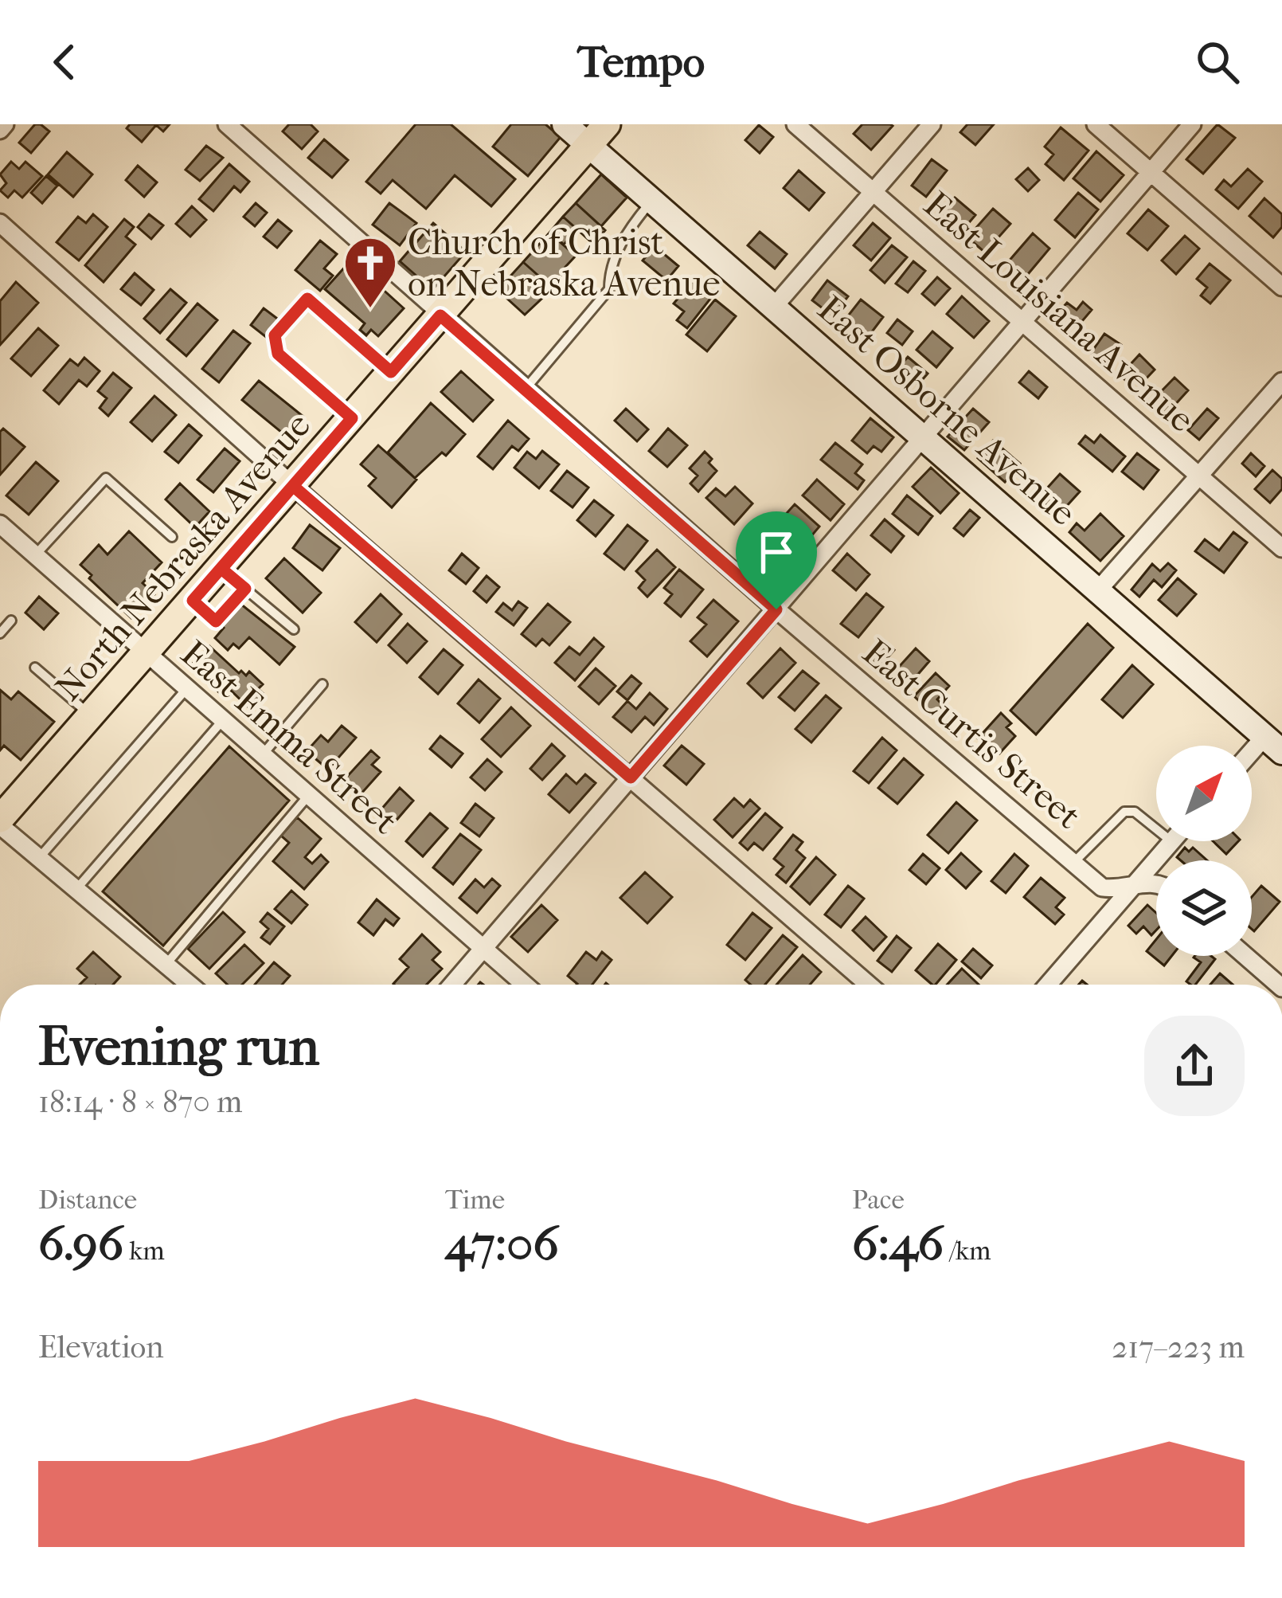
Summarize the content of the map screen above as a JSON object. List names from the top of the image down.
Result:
{
  "streets": {
    "main road": ["North Nebraska Avenue"],
    "street": [
      "East Louisiana Avenue",
      "East Osborne Avenue",
      "East Curtis Street",
      "East Emma Street"
    ]
  },
  "crossings": [
    ["East Osborne Avenue", "North Nebraska Avenue"],
    ["North Nebraska Avenue", "East Curtis Street"],
    ["North Nebraska Avenue", "East Emma Street"]
  ],
  "places": {
    "church": ["Church of Christ on Nebraska Avenue"]
  },
  "north": "top right",
  "page": {
    "header": "Tempo",
    "heading": ["Evening run", "18:14 · 8 × 870 m"],
    "stats": [
      ["Distance", "6.96 km"],
      ["Time", "47:06"],
      ["Pace", "6:46 /km"]
    ],
    "chart": ["Elevation", "217–223 m"]
  }
}
